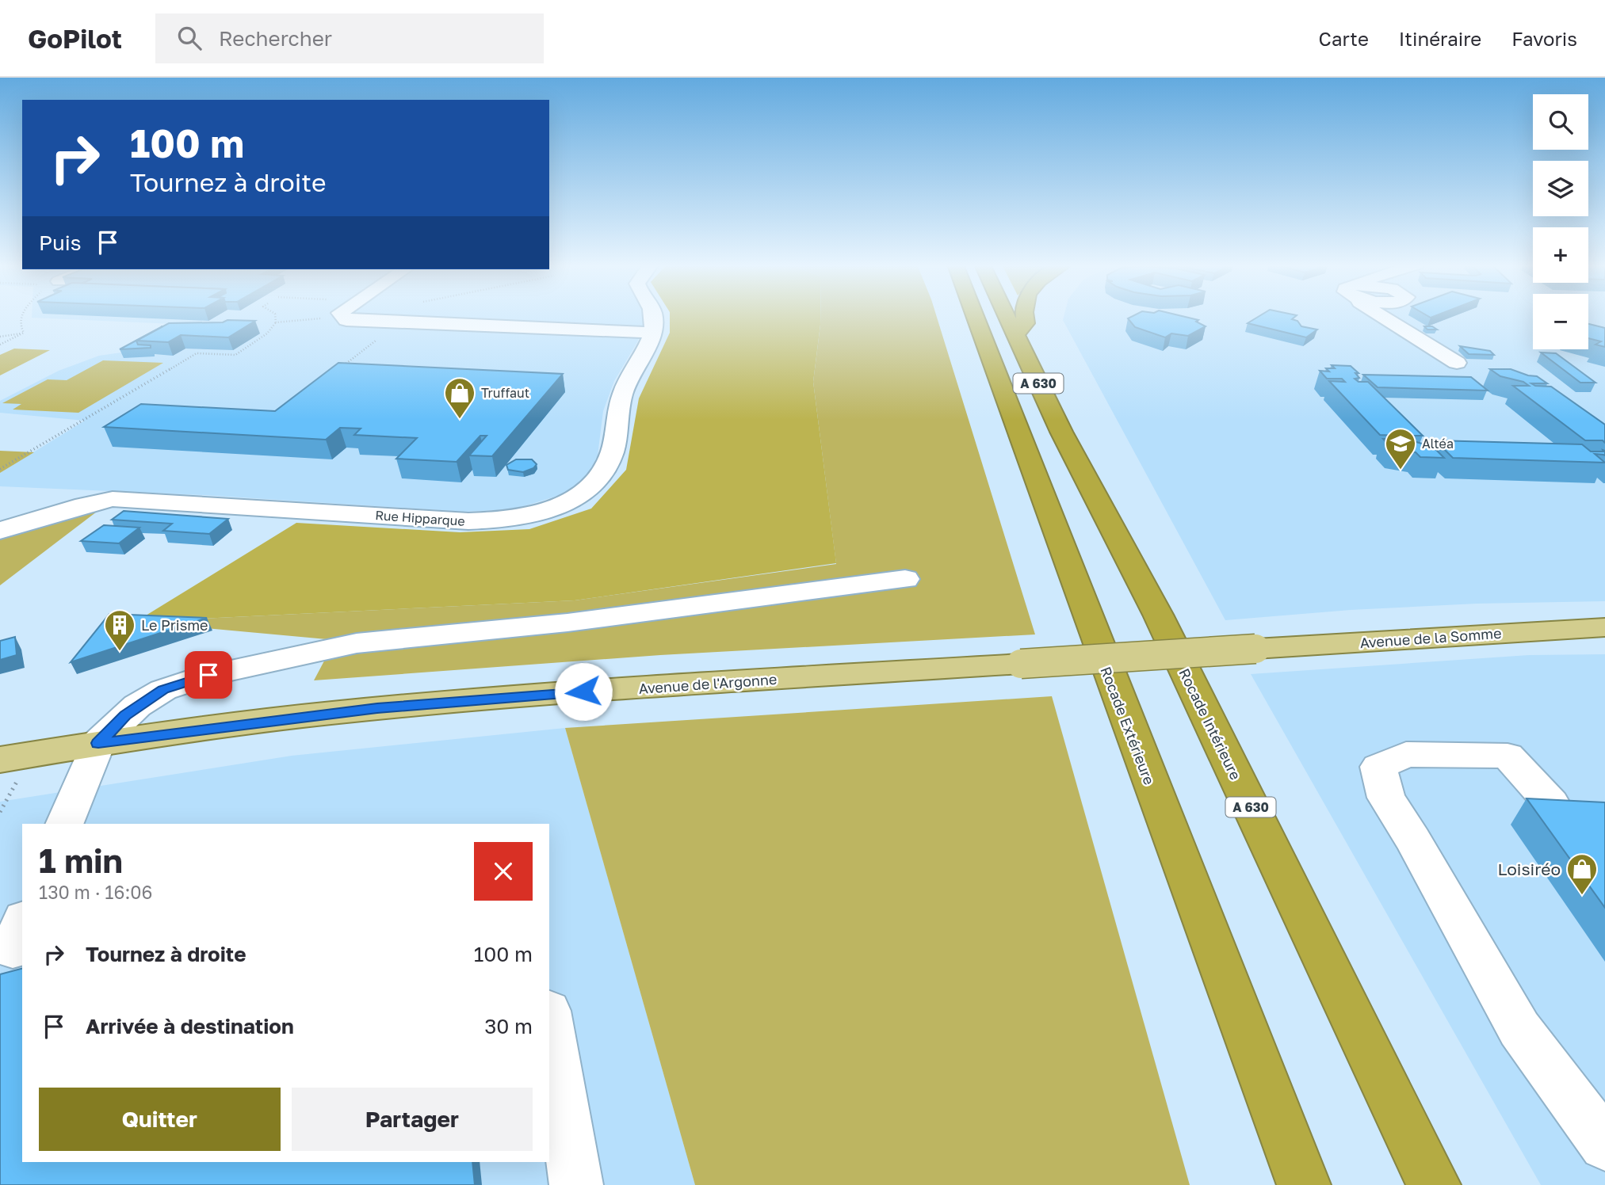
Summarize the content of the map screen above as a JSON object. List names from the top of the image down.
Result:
{
  "streets": {
    "highway": ["A 630", "Rocade Intérieure", "Rocade Extérieure"],
    "main road": ["Avenue de la Somme", "Avenue de l'Argonne"],
    "street": ["Rue Hipparque"]
  },
  "crossings": [
    ["Avenue de la Somme", "Avenue de l'Argonne"]
  ],
  "places": {
    "shop": ["Truffaut", "Loisiréo"],
    "school or university": ["Altéa"],
    "building": ["Le Prisme"]
  },
  "page": {
    "header": "GoPilot",
    "search": "Rechercher",
    "nav": ["Carte", "Itinéraire", "Favoris"],
    "map_buttons": ["+", "−"],
    "turn": ["100 m", "Tournez à droite"],
    "then": "Puis",
    "heading": ["1 min", "130 m · 16:06"],
    "list": [
      {
        "name": "Tournez à droite",
        "value": "100 m"
      },
      {
        "name": "Arrivée à destination",
        "value": "30 m"
      }
    ],
    "buttons": ["Quitter", "Partager"]
  }
}
